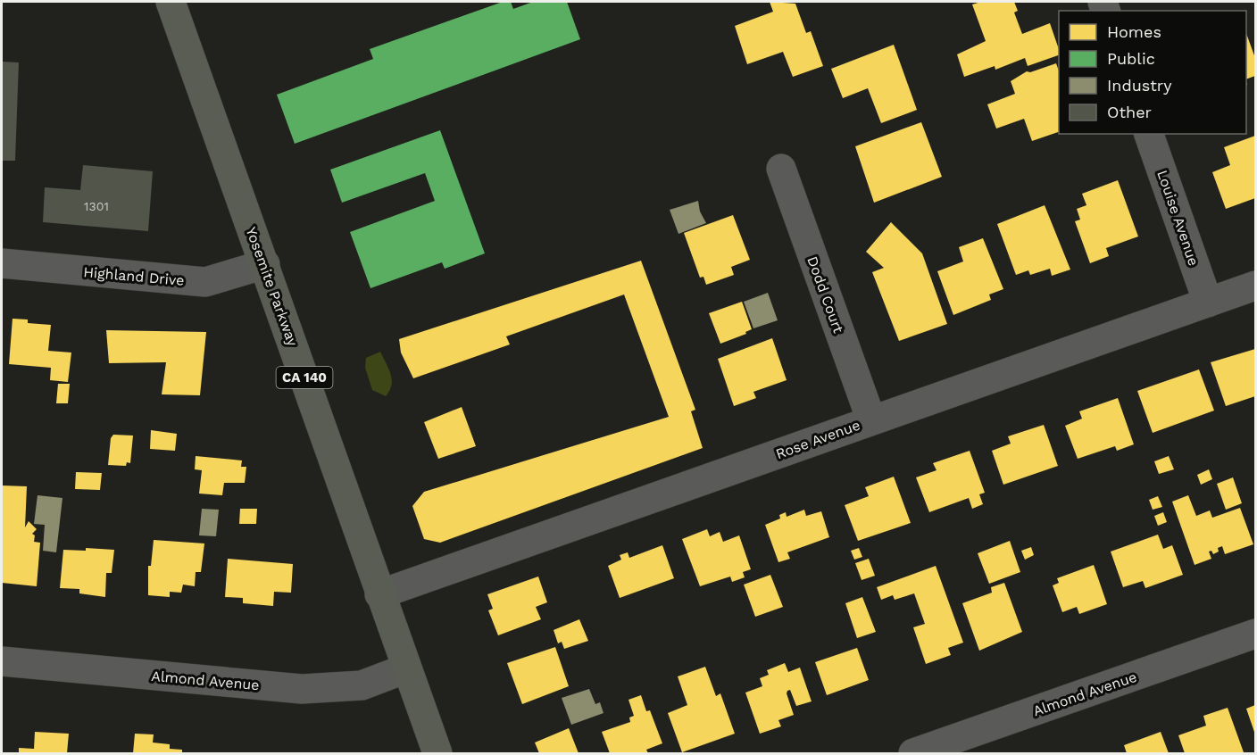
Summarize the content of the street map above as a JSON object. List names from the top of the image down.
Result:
{
  "streets": {
    "main road": ["Yosemite Parkway", "CA 140"],
    "street": [
      "Louise Avenue",
      "Highland Drive",
      "Dodd Court",
      "Rose Avenue",
      "Almond Avenue"
    ]
  },
  "crossings": [
    ["Louise Avenue", "Rose Avenue"],
    ["Highland Drive", "Yosemite Parkway"],
    ["Yosemite Parkway", "Rose Avenue"],
    ["Yosemite Parkway", "Almond Avenue"],
    ["Dodd Court", "Rose Avenue"]
  ],
  "house_numbers": ["1301"],
  "legend": [
    "Homes",
    "Public",
    "Industry",
    "Other"
  ]
}
